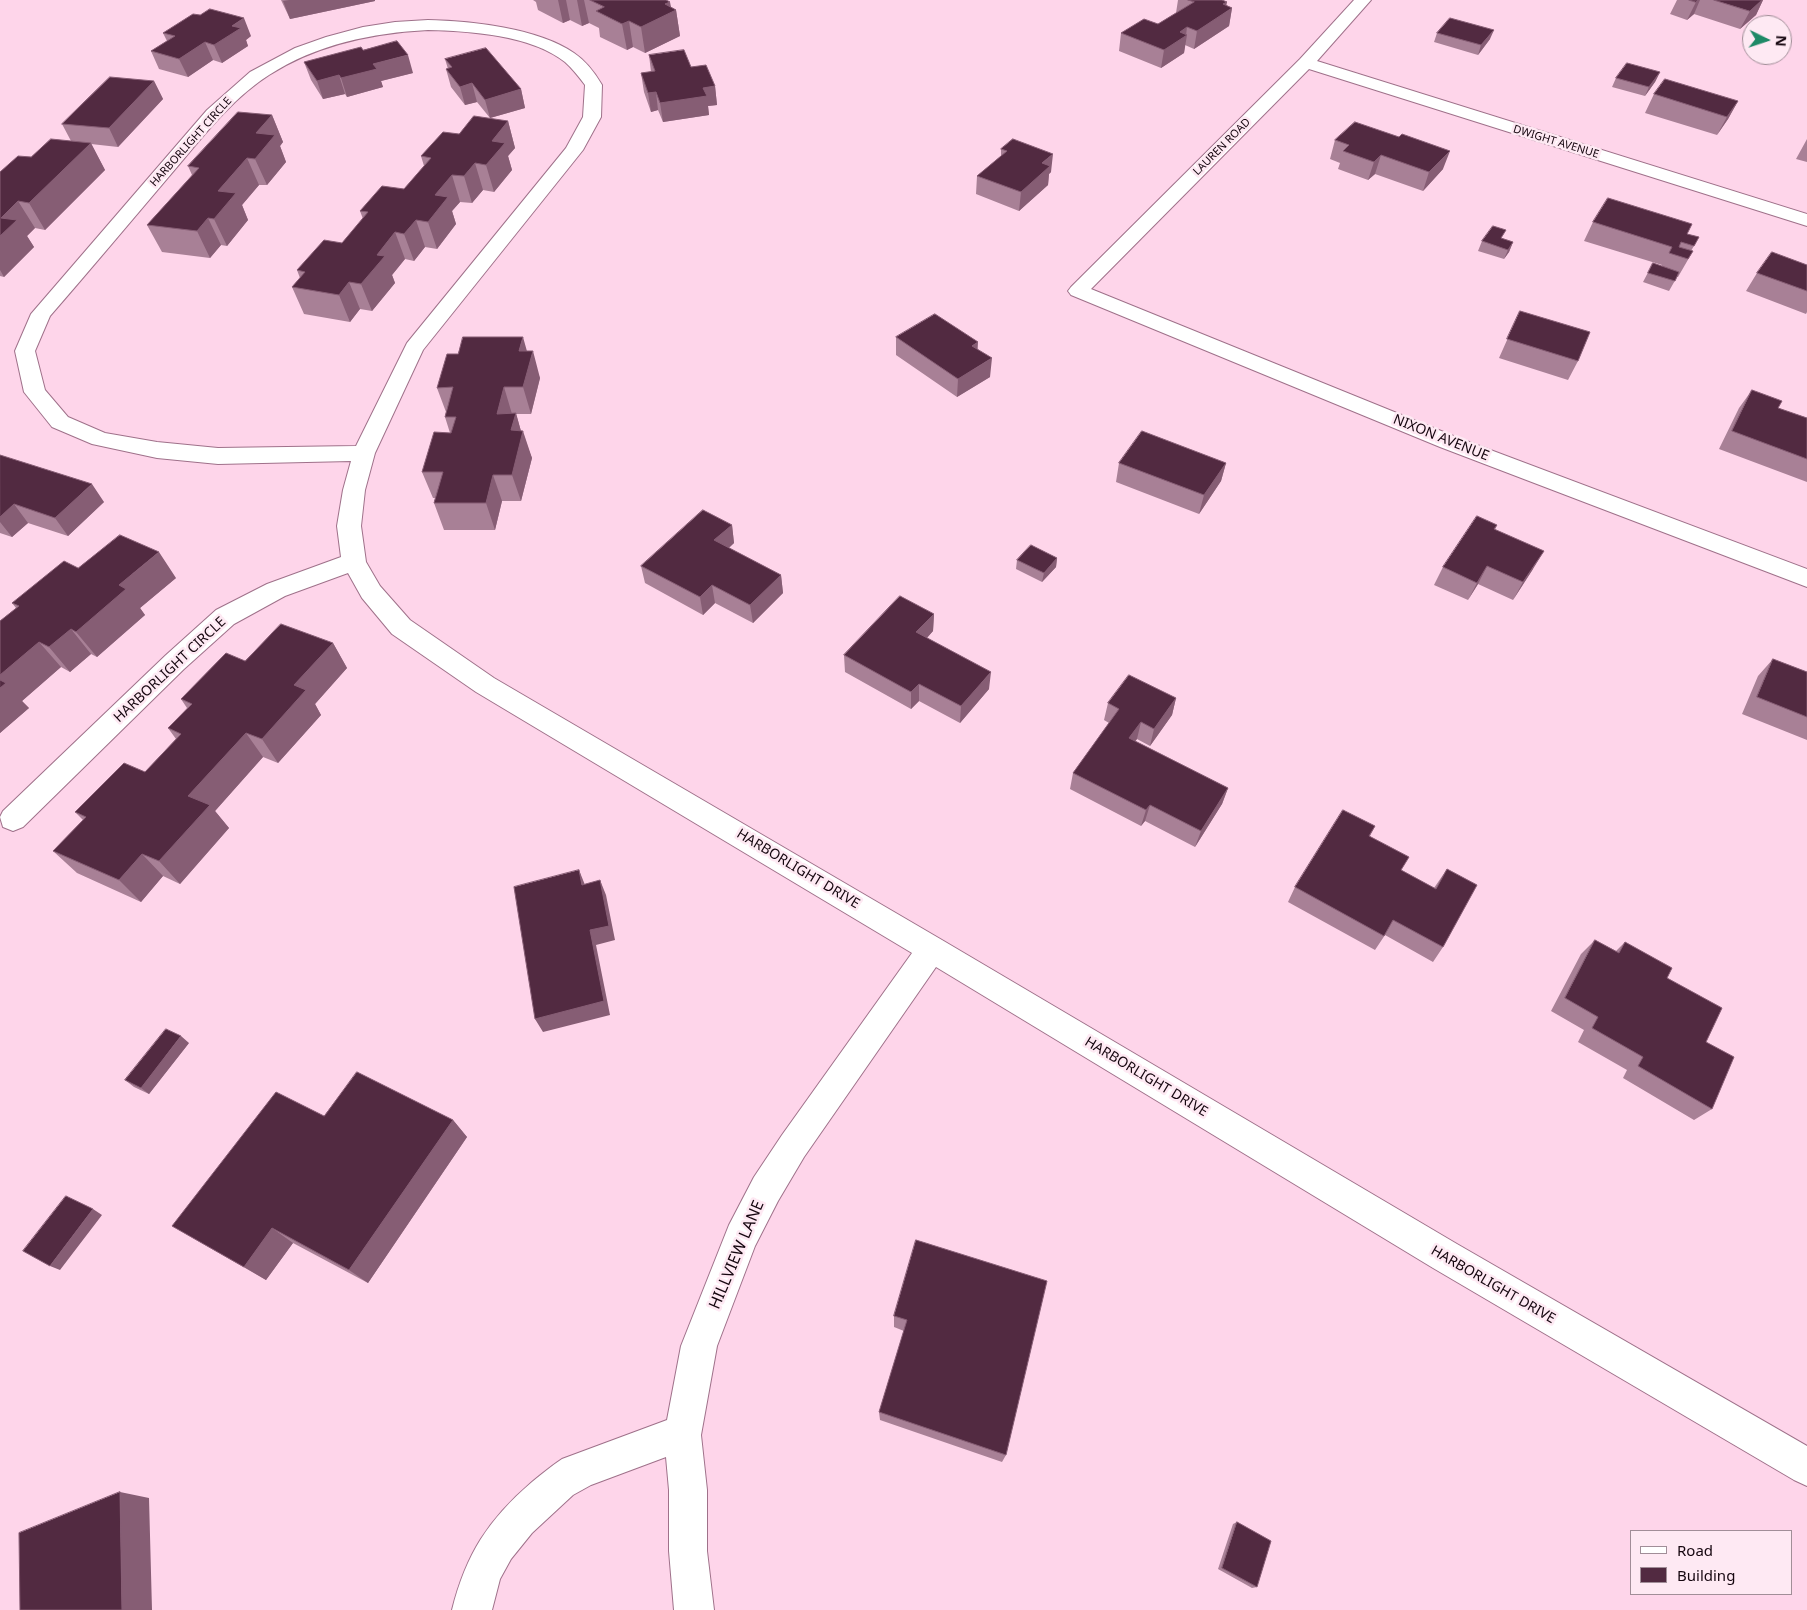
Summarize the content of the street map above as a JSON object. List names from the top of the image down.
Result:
{
  "streets": {
    "street": [
      "HARBORLIGHT CIRCLE",
      "DWIGHT AVENUE",
      "LAUREN ROAD",
      "NIXON AVENUE",
      "HARBORLIGHT DRIVE",
      "HILLVIEW LANE"
    ]
  },
  "crossings": [
    ["HARBORLIGHT CIRCLE", "HARBORLIGHT DRIVE"],
    ["DWIGHT AVENUE", "LAUREN ROAD"],
    ["LAUREN ROAD", "NIXON AVENUE"],
    ["HARBORLIGHT DRIVE", "HILLVIEW LANE"]
  ],
  "legend": ["Road", "Building"],
  "north": "right"
}
